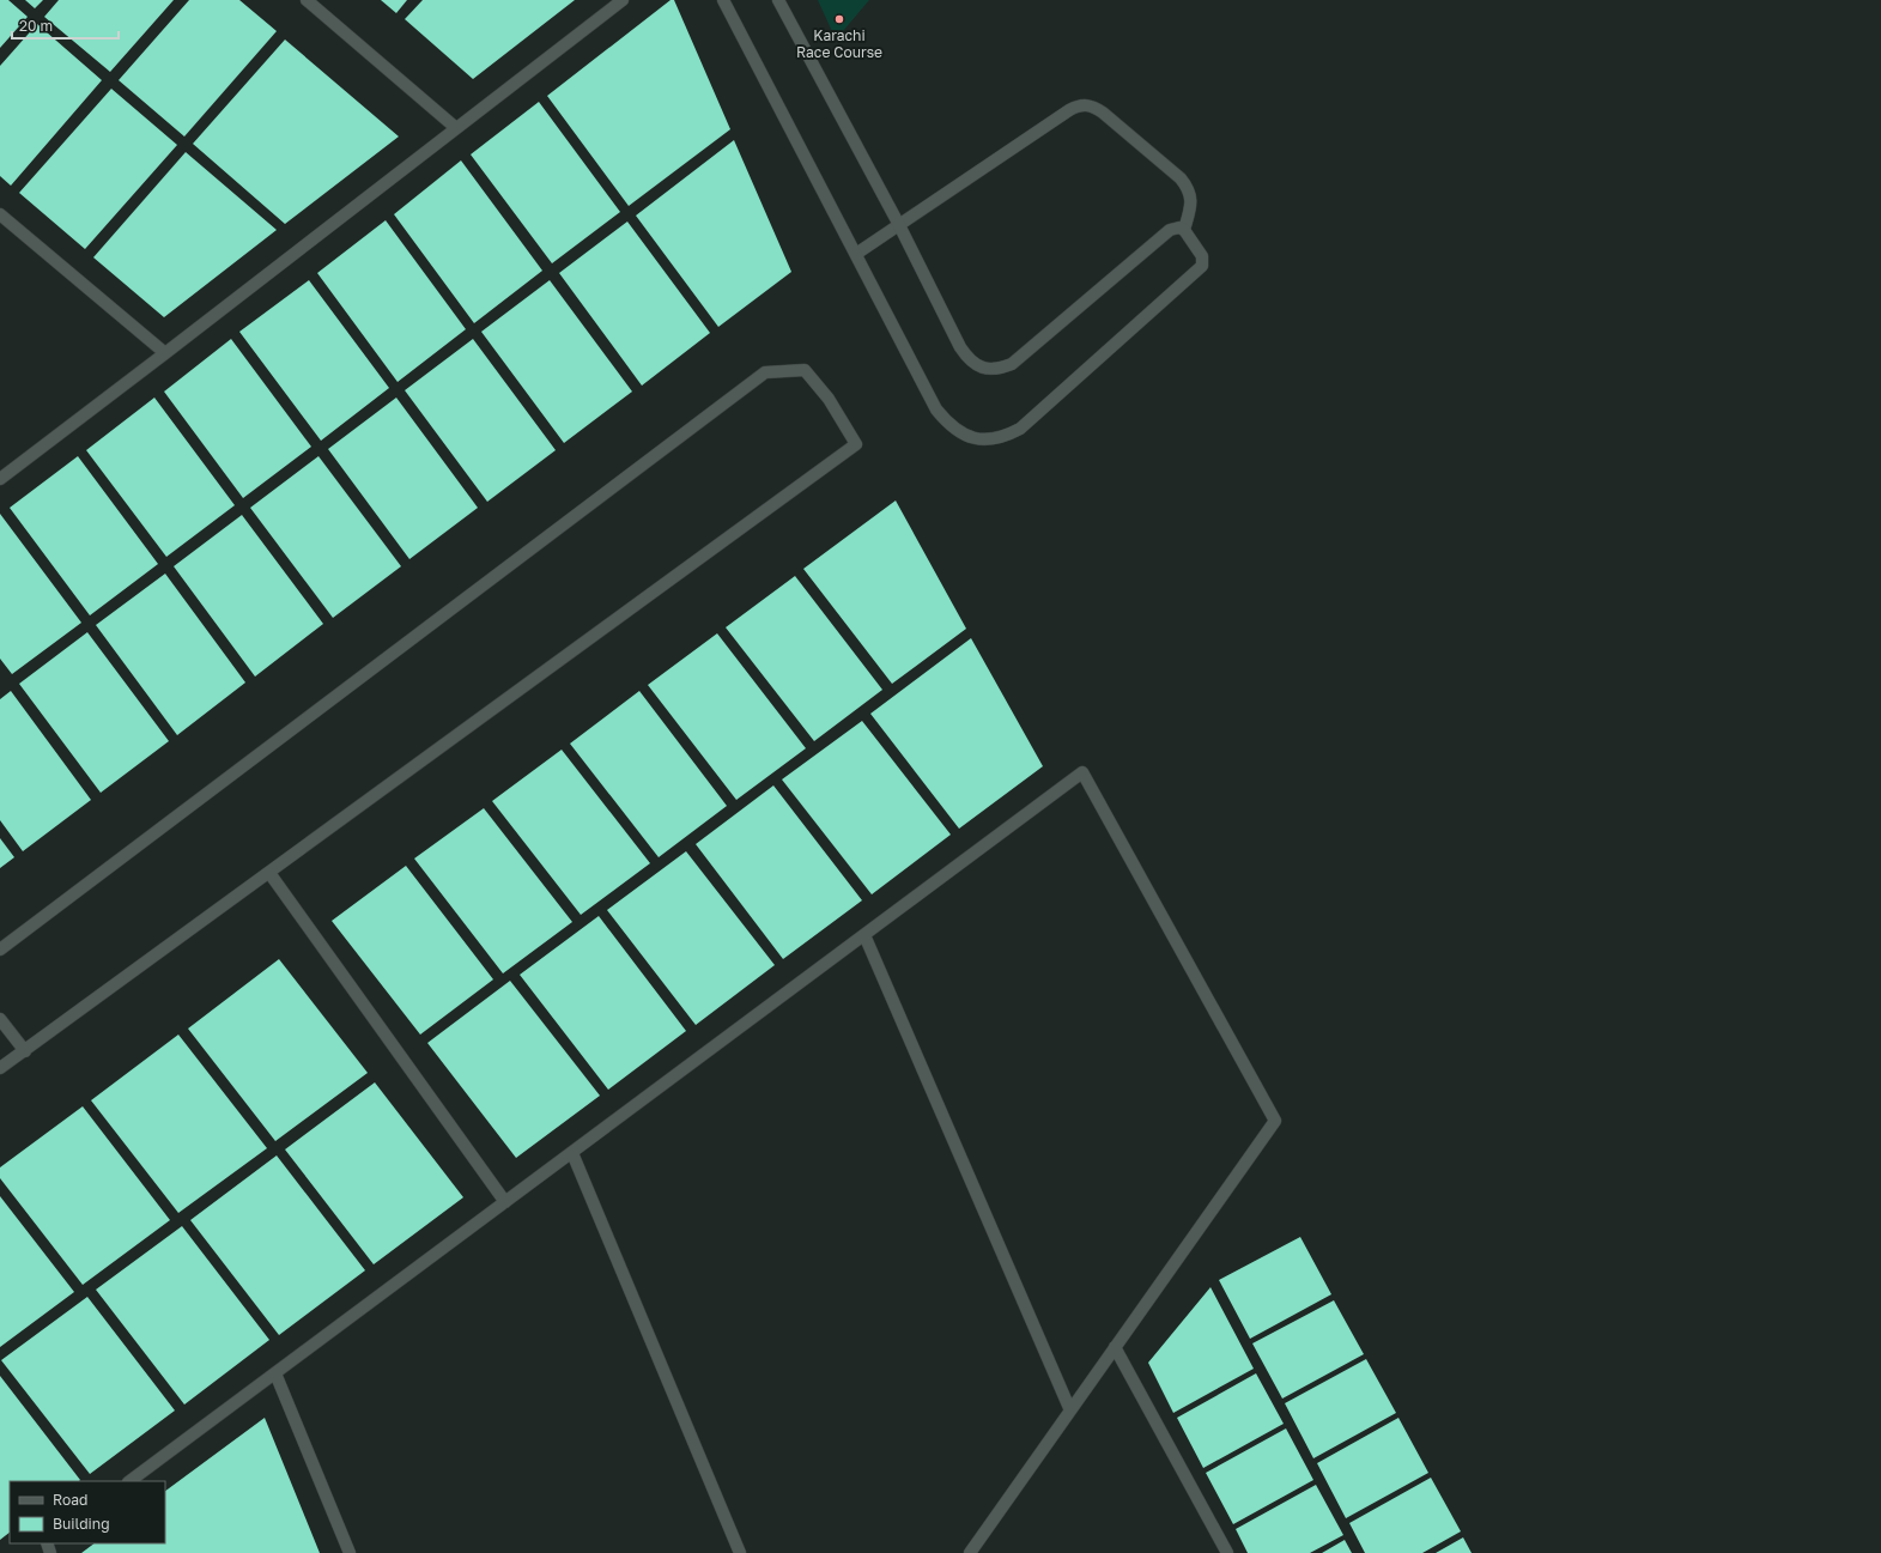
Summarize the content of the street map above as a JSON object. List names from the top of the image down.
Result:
{
  "places": ["Karachi Race Course"],
  "legend": ["Road", "Building"],
  "scale_bar": "20 m"
}
